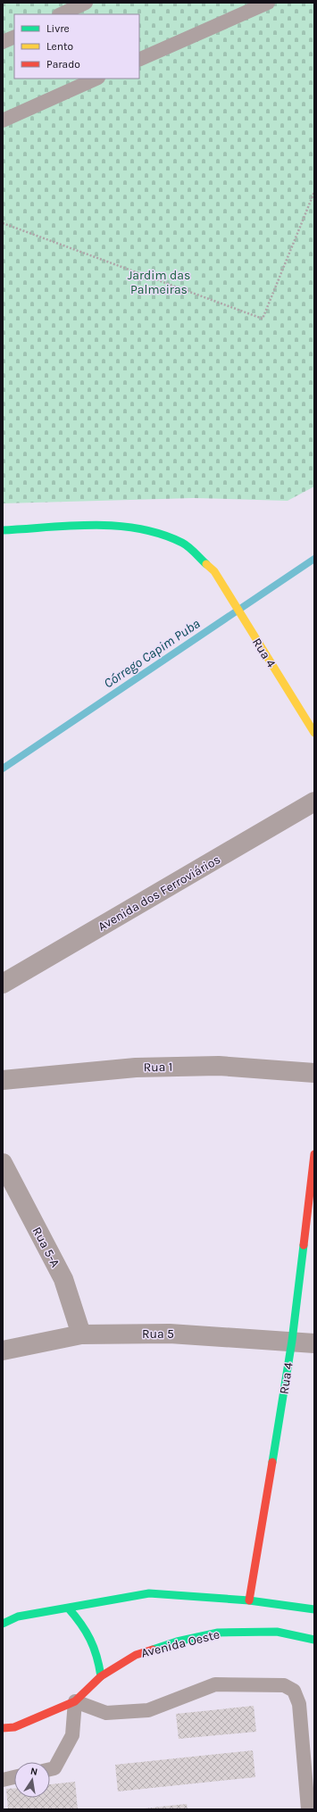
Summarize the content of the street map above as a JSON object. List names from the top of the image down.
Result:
{
  "streets": {
    "street": [
      "Rua 4",
      "Avenida dos Ferroviários",
      "Rua 1",
      "Rua 5-A",
      "Rua 5",
      "Avenida Oeste"
    ]
  },
  "crossings": [
    ["Rua 4", "Rua 5"],
    ["Rua 5-A", "Rua 5"]
  ],
  "water": ["Córrego Capim Puba"],
  "parks": ["Jardim das Palmeiras"],
  "legend": ["Livre", "Lento", "Parado"],
  "north": "top"
}
